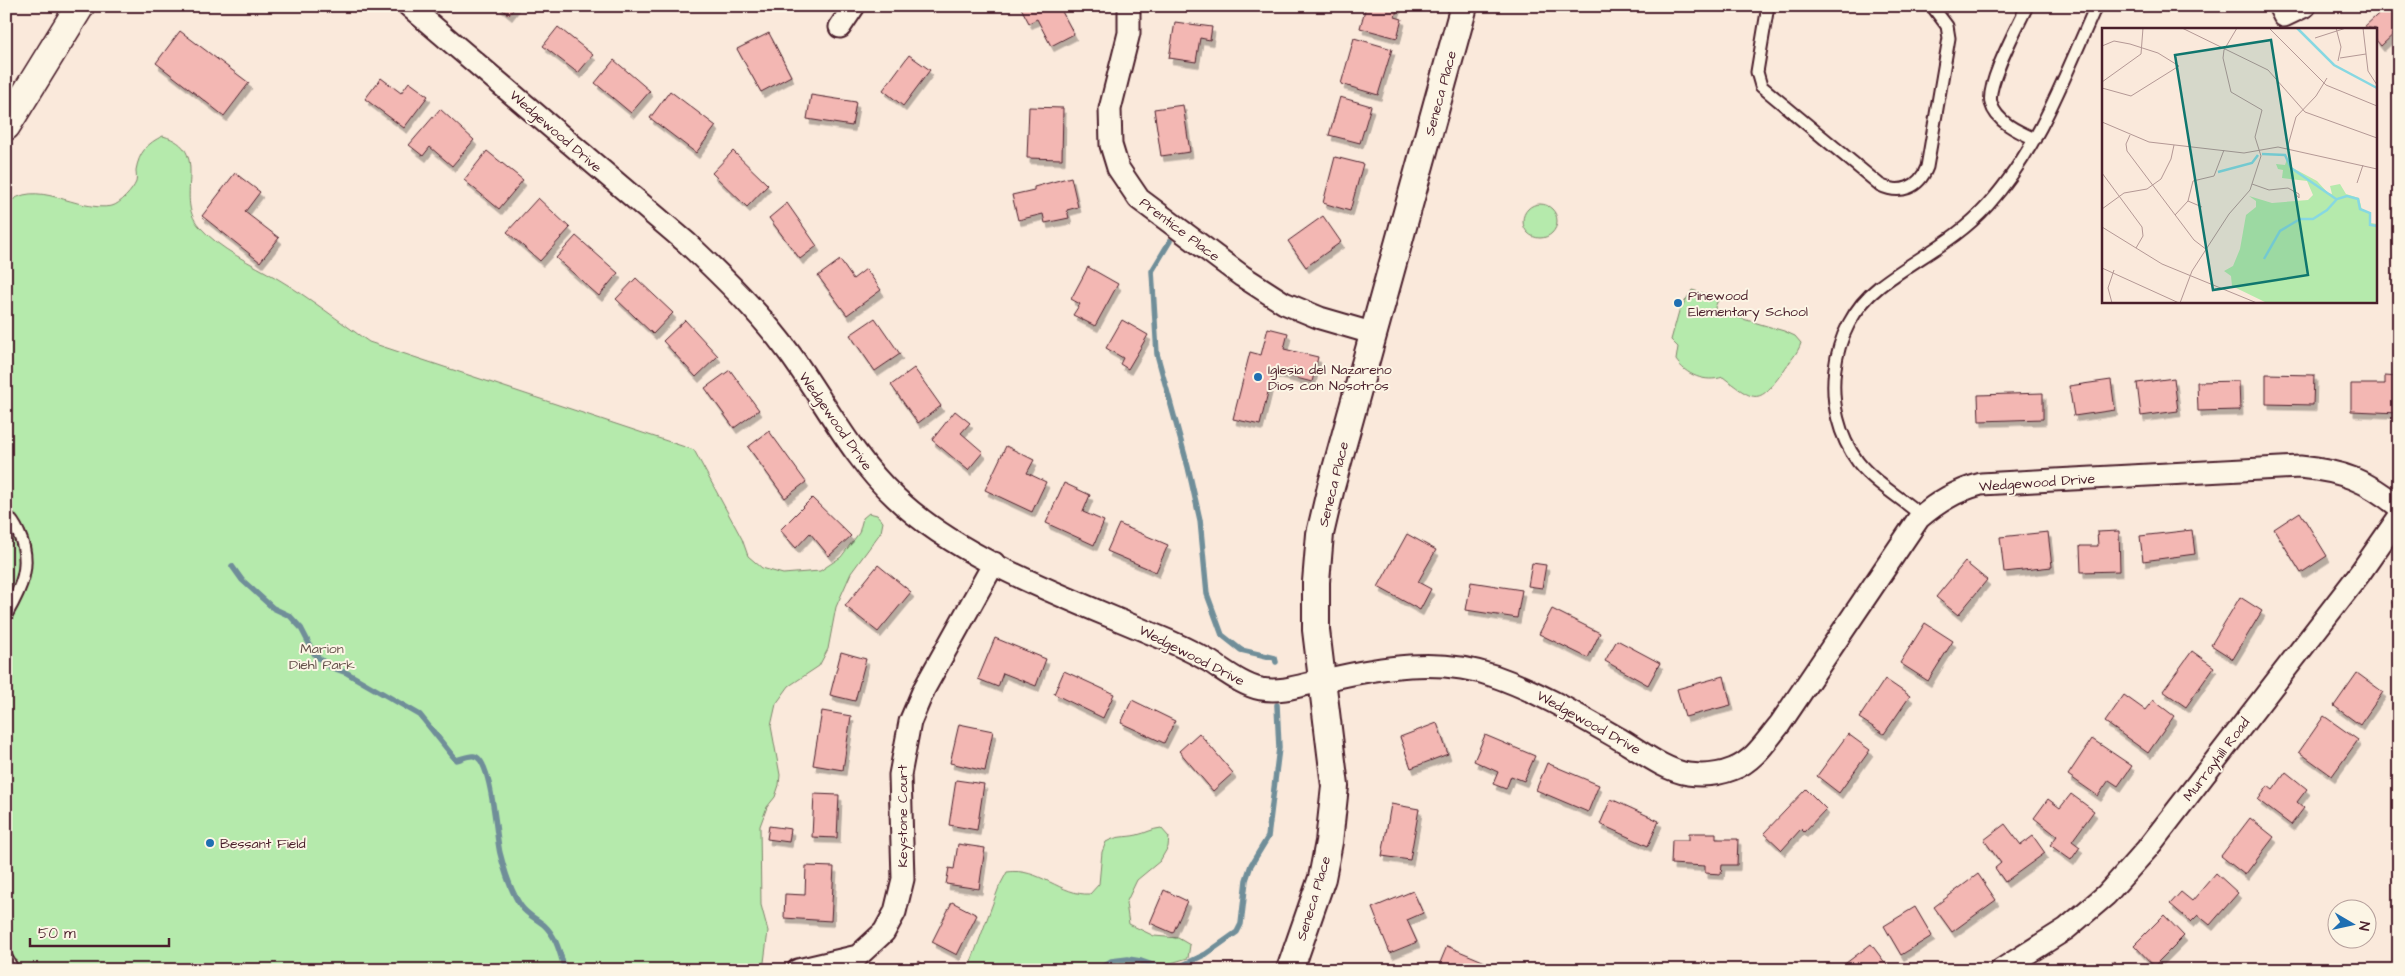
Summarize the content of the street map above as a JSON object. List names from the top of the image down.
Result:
{
  "streets": {
    "street": [
      "Seneca Place",
      "Wedgewood Drive",
      "Prentice Place",
      "Murrayhill Road",
      "Keystone Court"
    ]
  },
  "crossings": [
    ["Seneca Place", "Wedgewood Drive"],
    ["Seneca Place", "Prentice Place"],
    ["Wedgewood Drive", "Keystone Court"]
  ],
  "parks": ["Marion Diehl Park"],
  "places": ["Pinewood Elementary School", "Iglesia del Nazareno Dios con Nosotros", "Bessant Field"],
  "scale_bar": "50 m",
  "north": "right"
}
